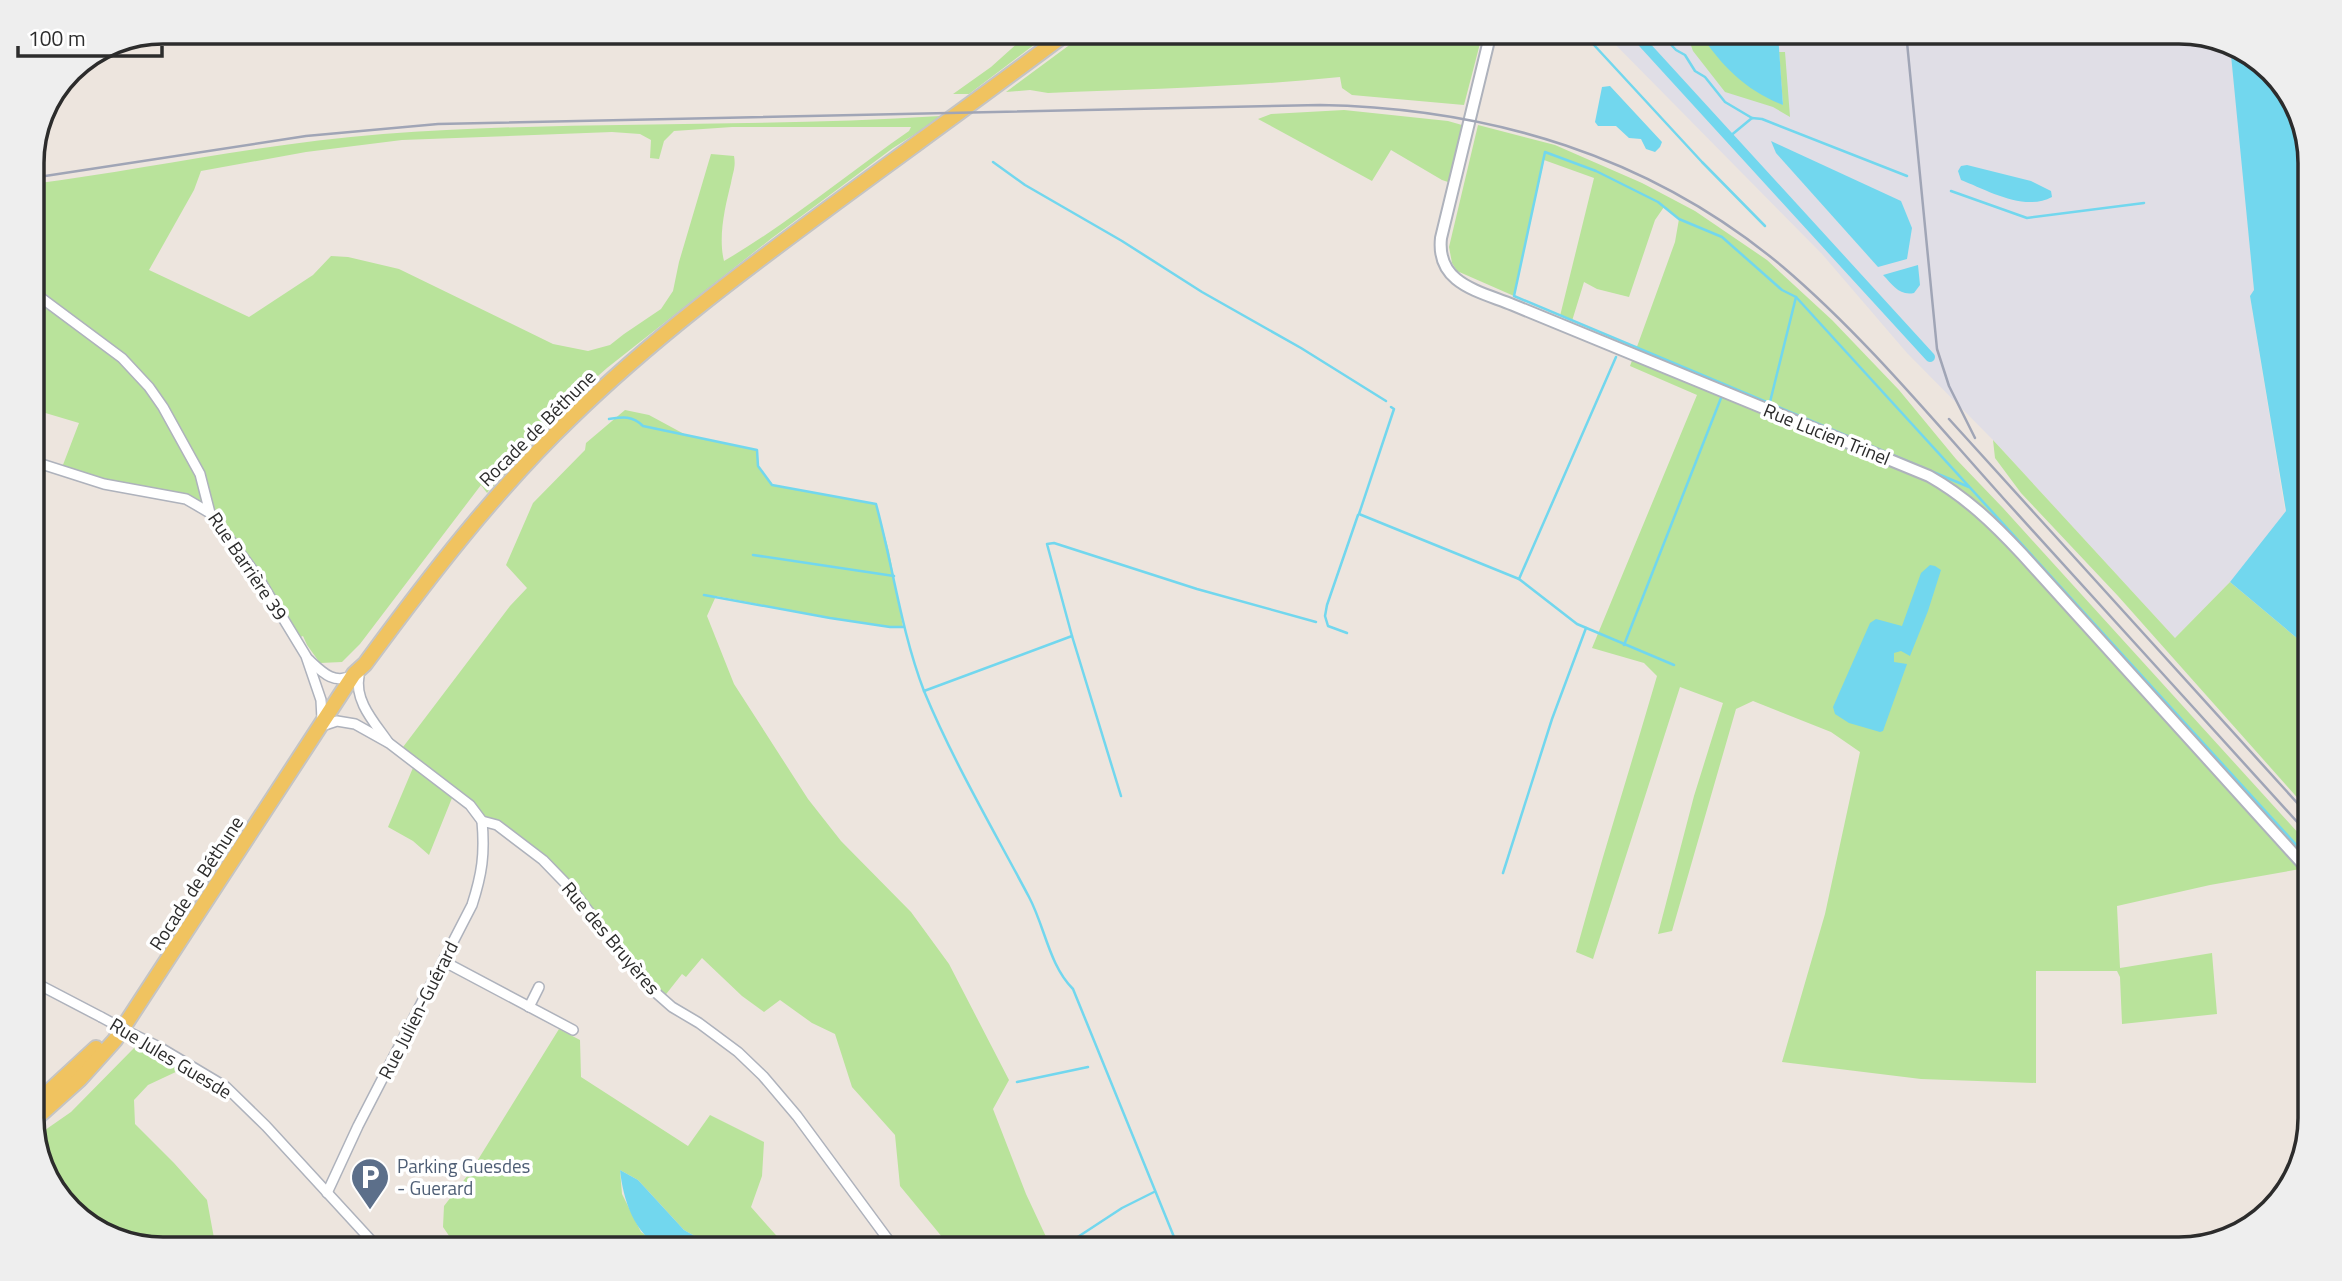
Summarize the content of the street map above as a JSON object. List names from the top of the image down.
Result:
{
  "streets": {
    "main road": ["Rocade de Béthune"],
    "street": [
      "Rue Lucien Trinel",
      "Rue Barrière 39",
      "Rue des Bruyères",
      "Rue Julien-Guérard",
      "Rue Jules Guesde"
    ]
  },
  "crossings": [
    ["Rocade de Béthune", "Rue Barrière 39"],
    ["Rocade de Béthune", "Rue des Bruyères"],
    ["Rue Barrière 39", "Rue des Bruyères"],
    ["Rue des Bruyères", "Rue Julien-Guérard"],
    ["Rue Julien-Guérard", "Rue Jules Guesde"]
  ],
  "places": {
    "parking": ["Parking Guesdes - Guerard"]
  },
  "scale_bar": "100 m"
}
